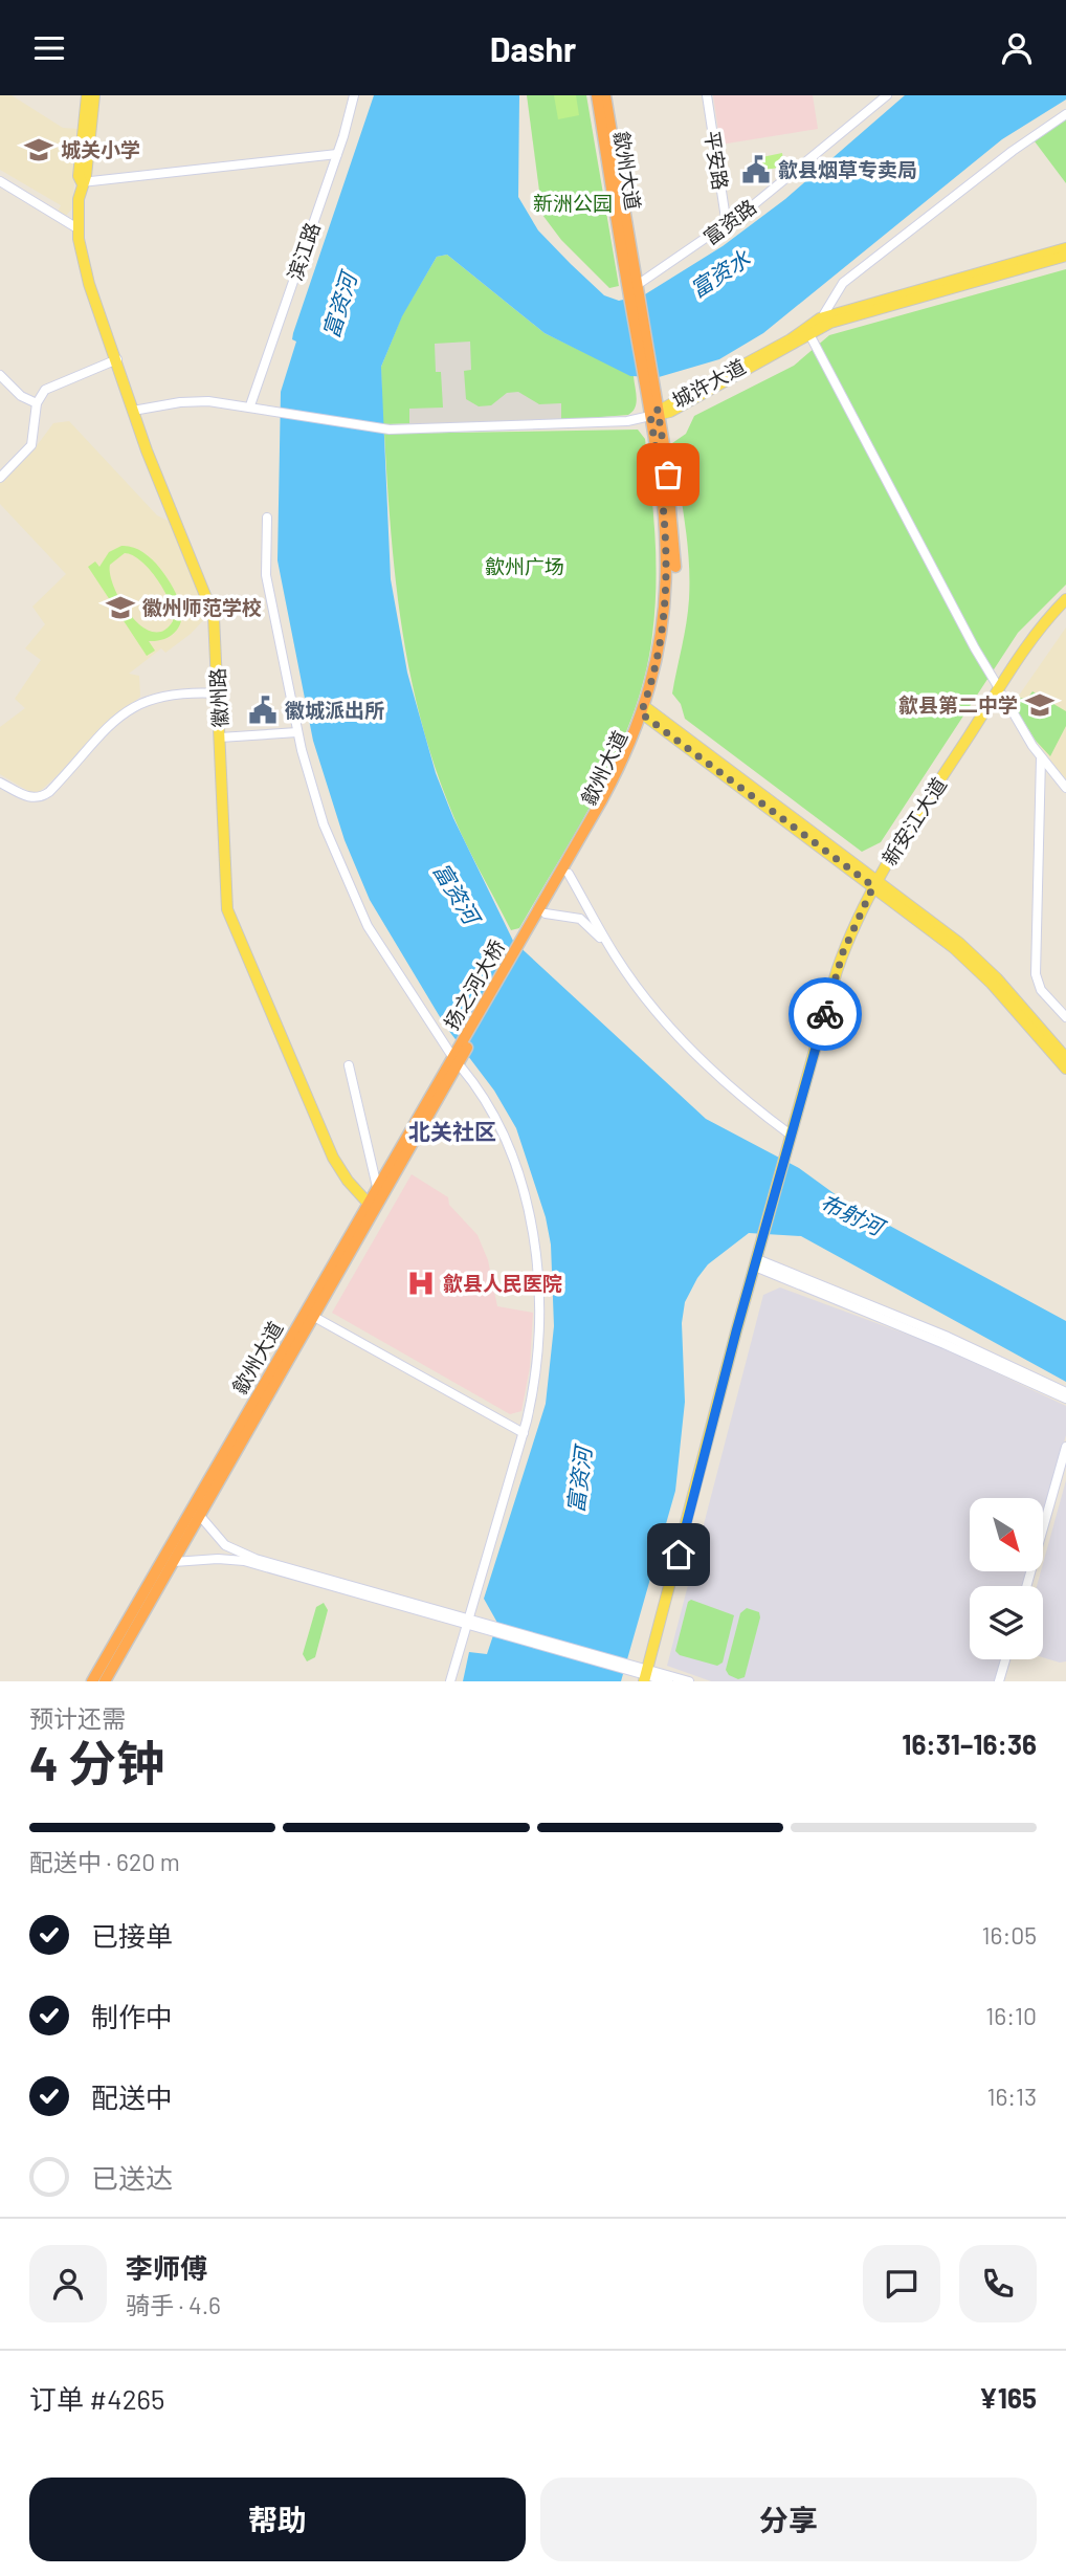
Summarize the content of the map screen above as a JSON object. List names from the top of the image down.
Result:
{
  "streets": {
    "highway": ["歙州大道", "扬之河大桥"],
    "main road": ["城许大道", "徽州路", "新安江大道"],
    "street": ["平安路", "富资路", "滨江路"]
  },
  "crossings": [
    ["平安路", "富资路"],
    ["歙州大道", "富资路"],
    ["歙州大道", "城许大道"],
    ["歙州大道", "徽州路"],
    ["歙州大道", "扬之河大桥"]
  ],
  "districts": ["北关社区"],
  "water": ["富资水", "富资河", "布射河"],
  "parks": ["新洲公园", "歙州广场"],
  "places": {
    "school or university": ["城关小学", "徽州师范学校", "歙县第二中学"],
    "public building": ["歙县烟草专卖局", "徽城派出所"],
    "hospital": ["歙县人民医院"]
  },
  "north": "bottom right",
  "page": {
    "header": "Dashr",
    "heading": ["4 分钟", "预计还需", "16:31–16:36"],
    "panel": [
      "李师傅",
      "骑手 · 4.6",
      "订单 #4265",
      "¥165"
    ],
    "bar": "配送中 · 620 m",
    "list": [
      ["已接单", "16:05"],
      ["制作中", "16:10"],
      ["配送中", "16:13"],
      "已送达"
    ],
    "buttons": ["帮助", "分享"]
  }
}
